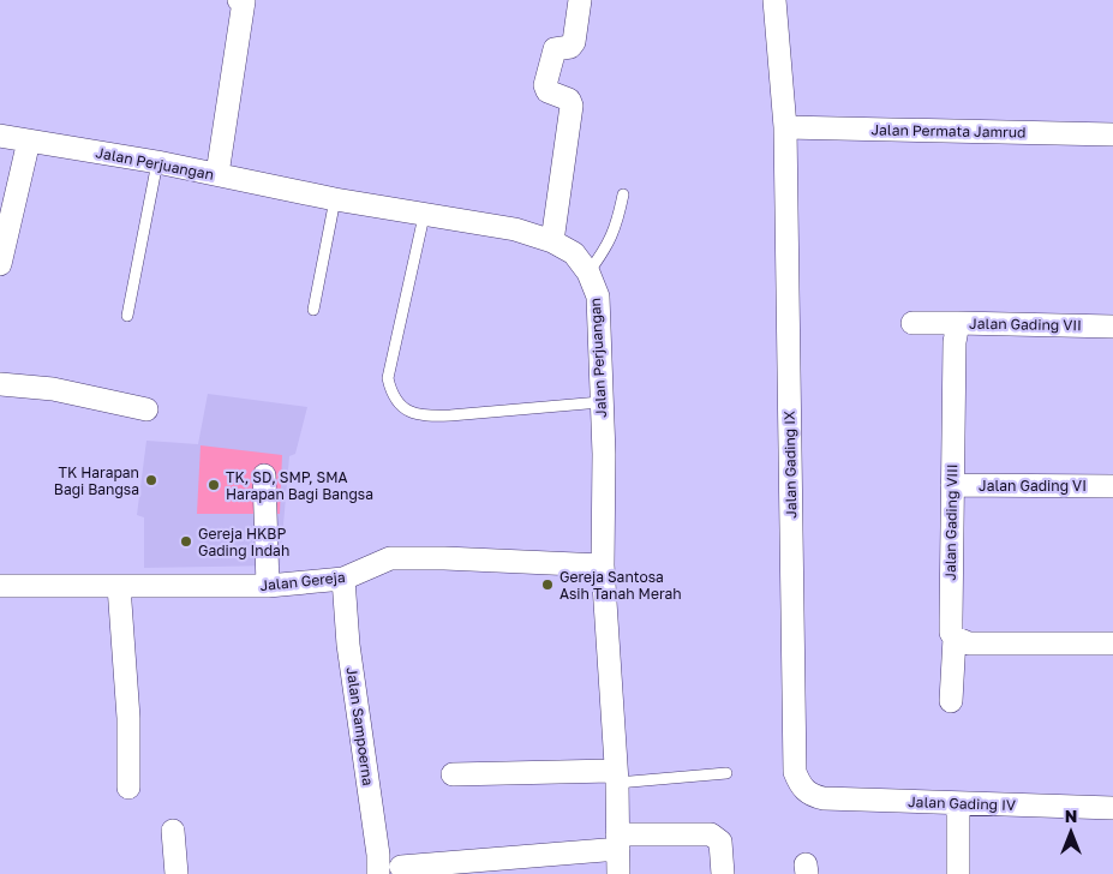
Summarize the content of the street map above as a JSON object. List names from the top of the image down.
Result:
{
  "streets": {
    "street": [
      "Jalan Permata Jamrud",
      "Jalan Perjuangan",
      "Jalan Gading VII",
      "Jalan Gading IX",
      "Jalan Gading VI",
      "Jalan Gading VIII",
      "Jalan Gereja",
      "Jalan Sampoerna",
      "Jalan Gading IV"
    ]
  },
  "crossings": [
    ["Jalan Permata Jamrud", "Jalan Gading IX"],
    ["Jalan Perjuangan", "Jalan Gereja"],
    ["Jalan Gading VII", "Jalan Gading VIII"],
    ["Jalan Gading IX", "Jalan Gading IV"],
    ["Jalan Gading VI", "Jalan Gading VIII"],
    ["Jalan Gereja", "Jalan Sampoerna"]
  ],
  "places": [
    "TK Harapan Bagi Bangsa",
    "TK, SD, SMP, SMA Harapan Bagi Bangsa",
    "Gereja HKBP Gading Indah",
    "Gereja Santosa Asih Tanah Merah"
  ],
  "north": "top"
}
